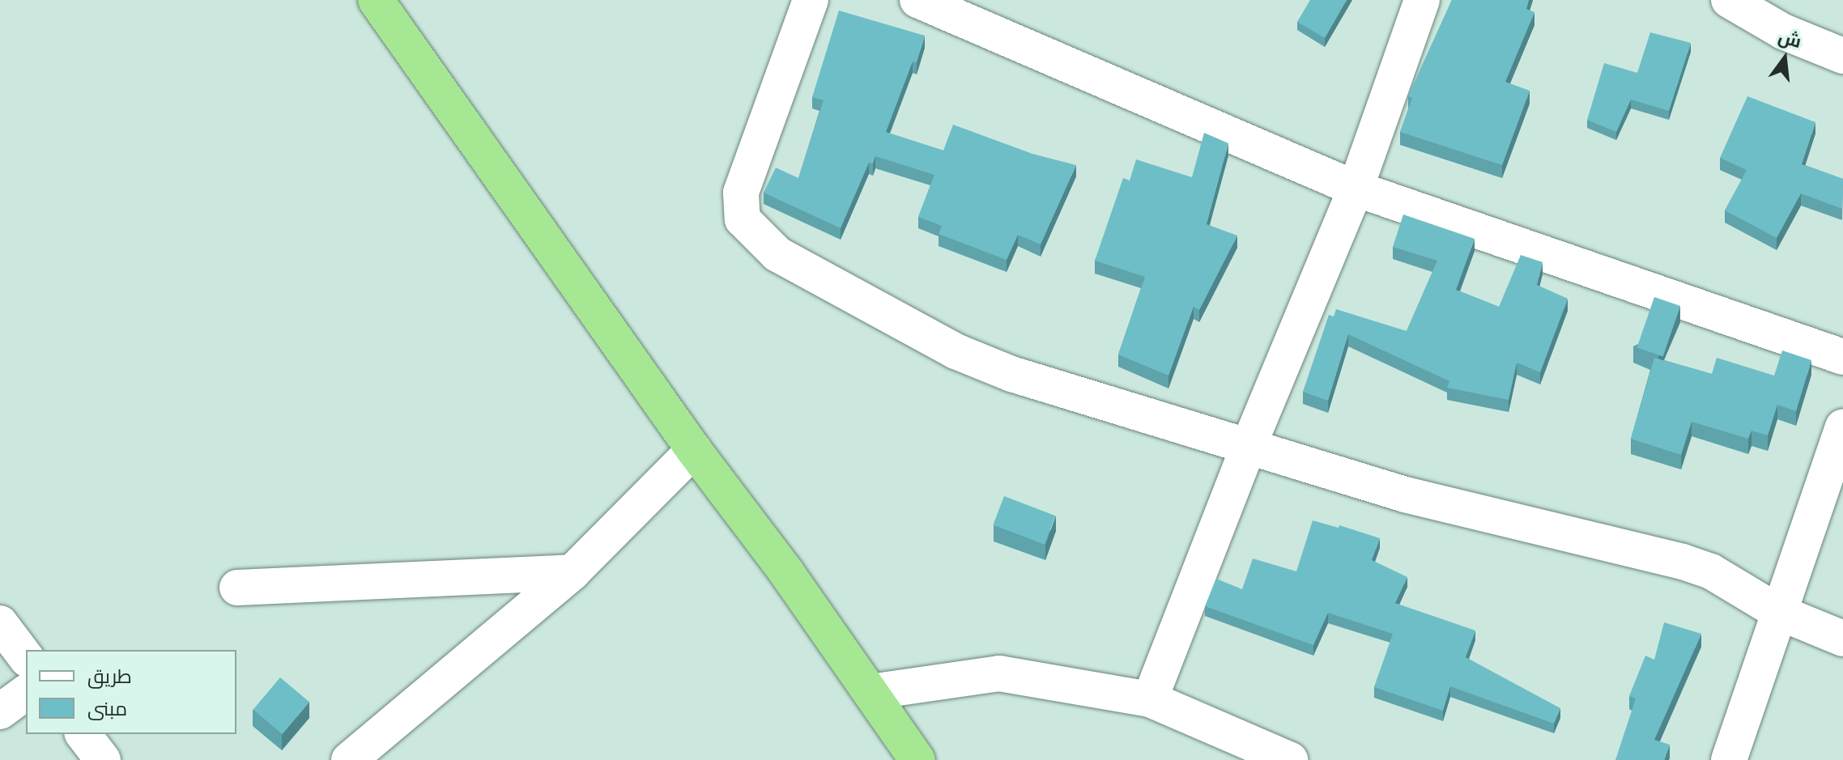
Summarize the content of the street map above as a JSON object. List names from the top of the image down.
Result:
{
  "legend": ["طريق", "مبنى"],
  "north": "top"
}
